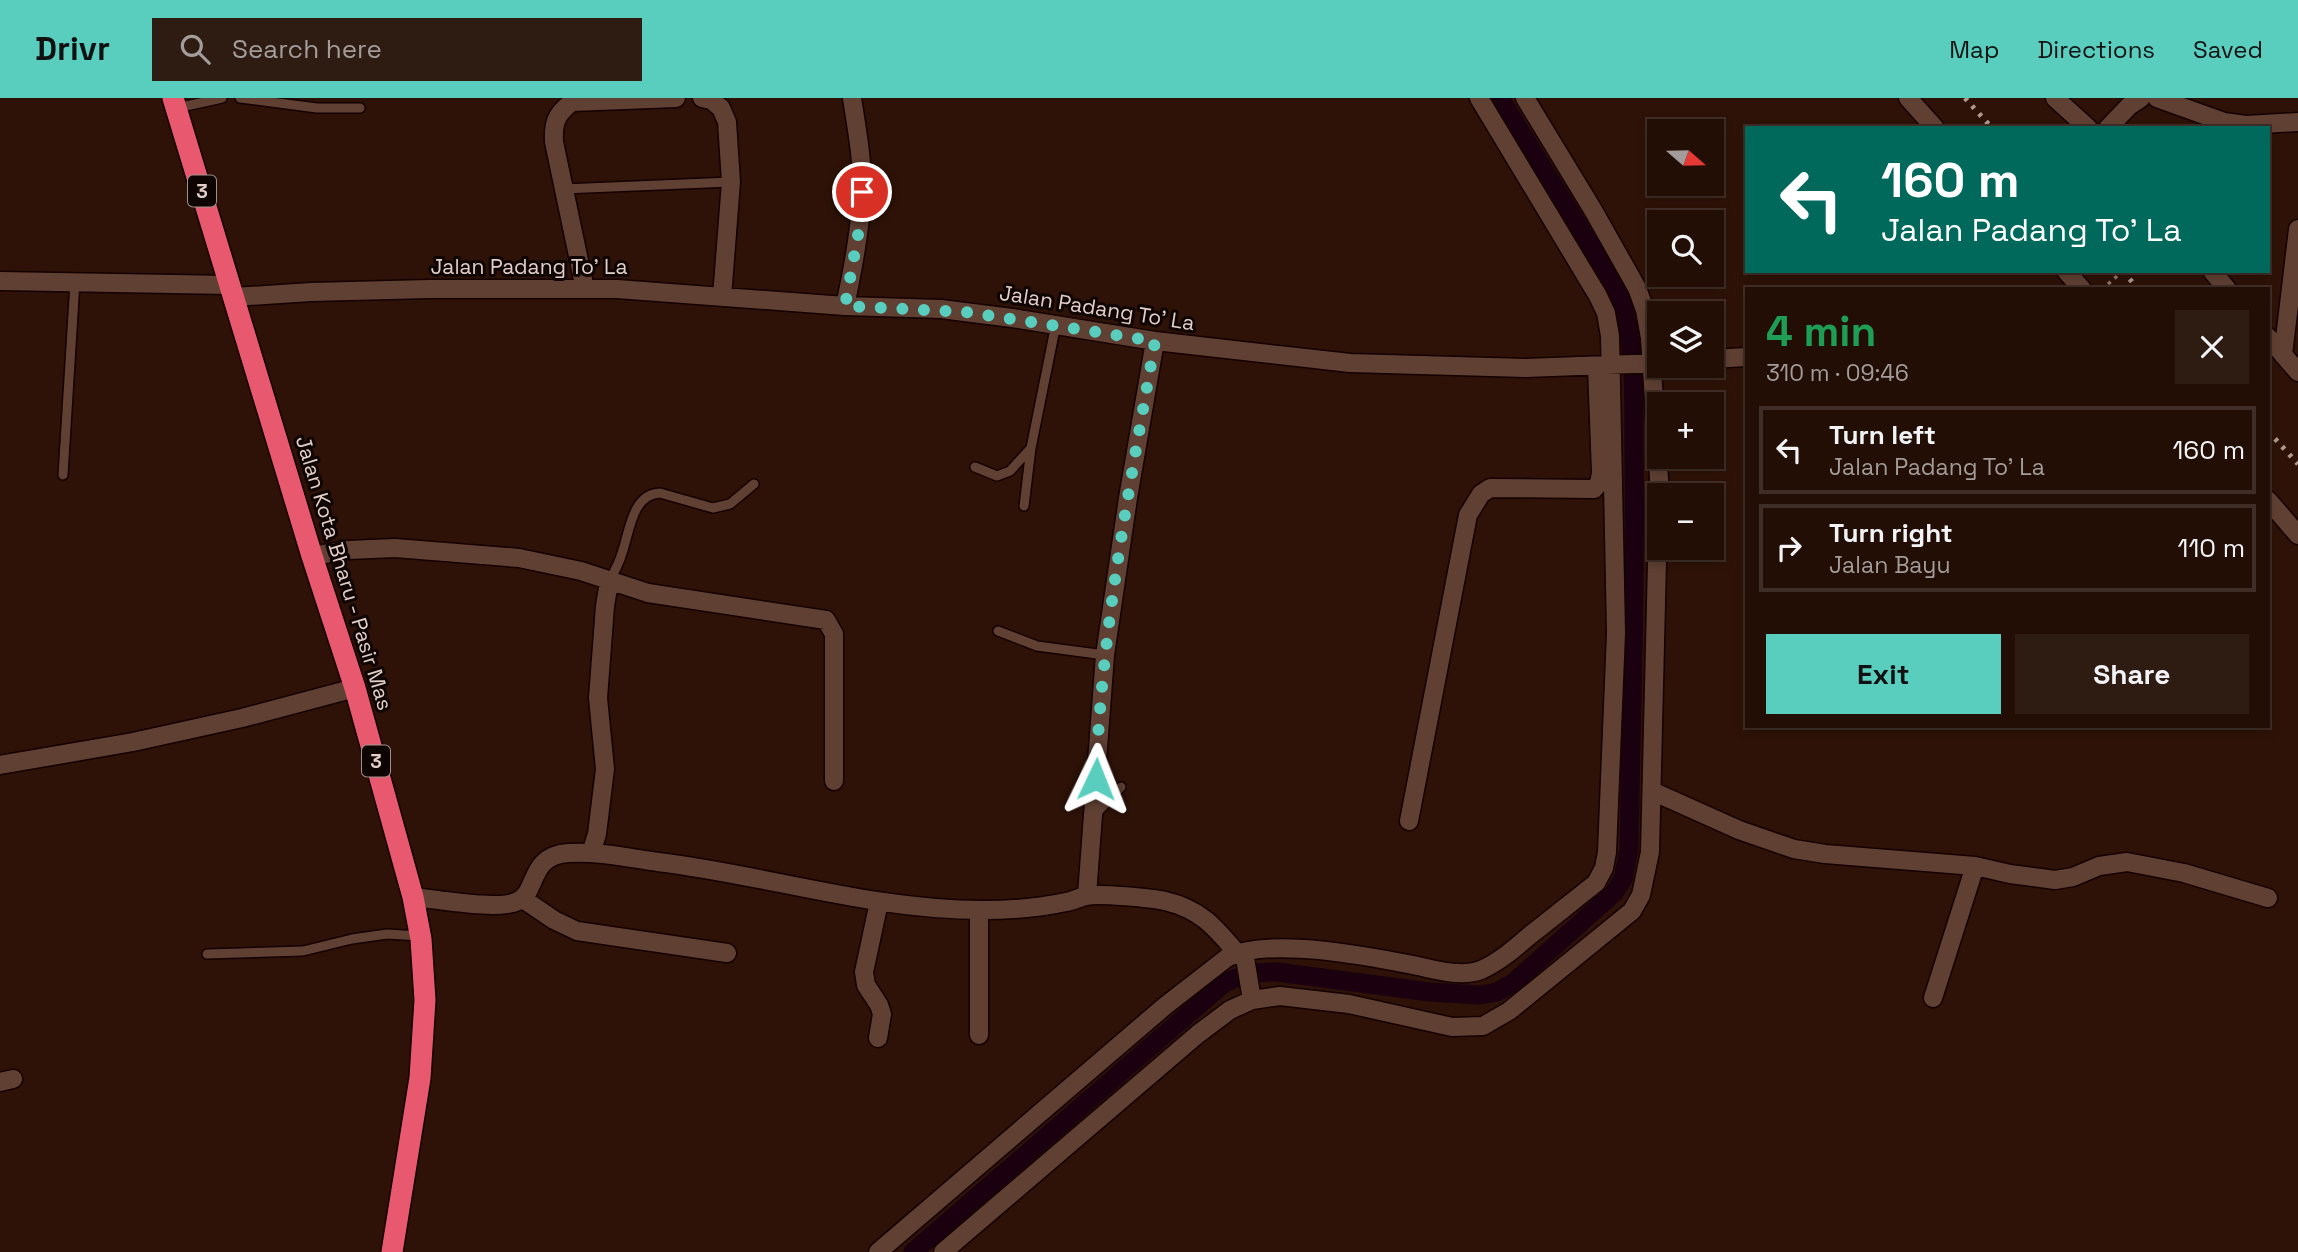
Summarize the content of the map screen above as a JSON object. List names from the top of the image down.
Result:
{
  "streets": {
    "highway": ["3", "Jalan Kota Bharu - Pasir Mas"],
    "street": ["Jalan Padang To' La"]
  },
  "crossings": [
    ["3", "Jalan Padang To' La"],
    ["3", "Jalan Kota Bharu - Pasir Mas"],
    ["Jalan Padang To' La", "Jalan Kota Bharu - Pasir Mas"]
  ],
  "north": "right",
  "page": {
    "header": "Drivr",
    "search": "Search here",
    "nav": ["Map", "Directions", "Saved"],
    "map_buttons": ["+", "−"],
    "turn": ["160 m", "Jalan Padang To' La"],
    "heading": ["4 min", "310 m · 09:46"],
    "list": [
      {
        "name": "Turn left",
        "note": "Jalan Padang To' La",
        "value": "160 m"
      },
      {
        "name": "Turn right",
        "note": "Jalan Bayu",
        "value": "110 m"
      }
    ],
    "buttons": ["Exit", "Share"]
  }
}
